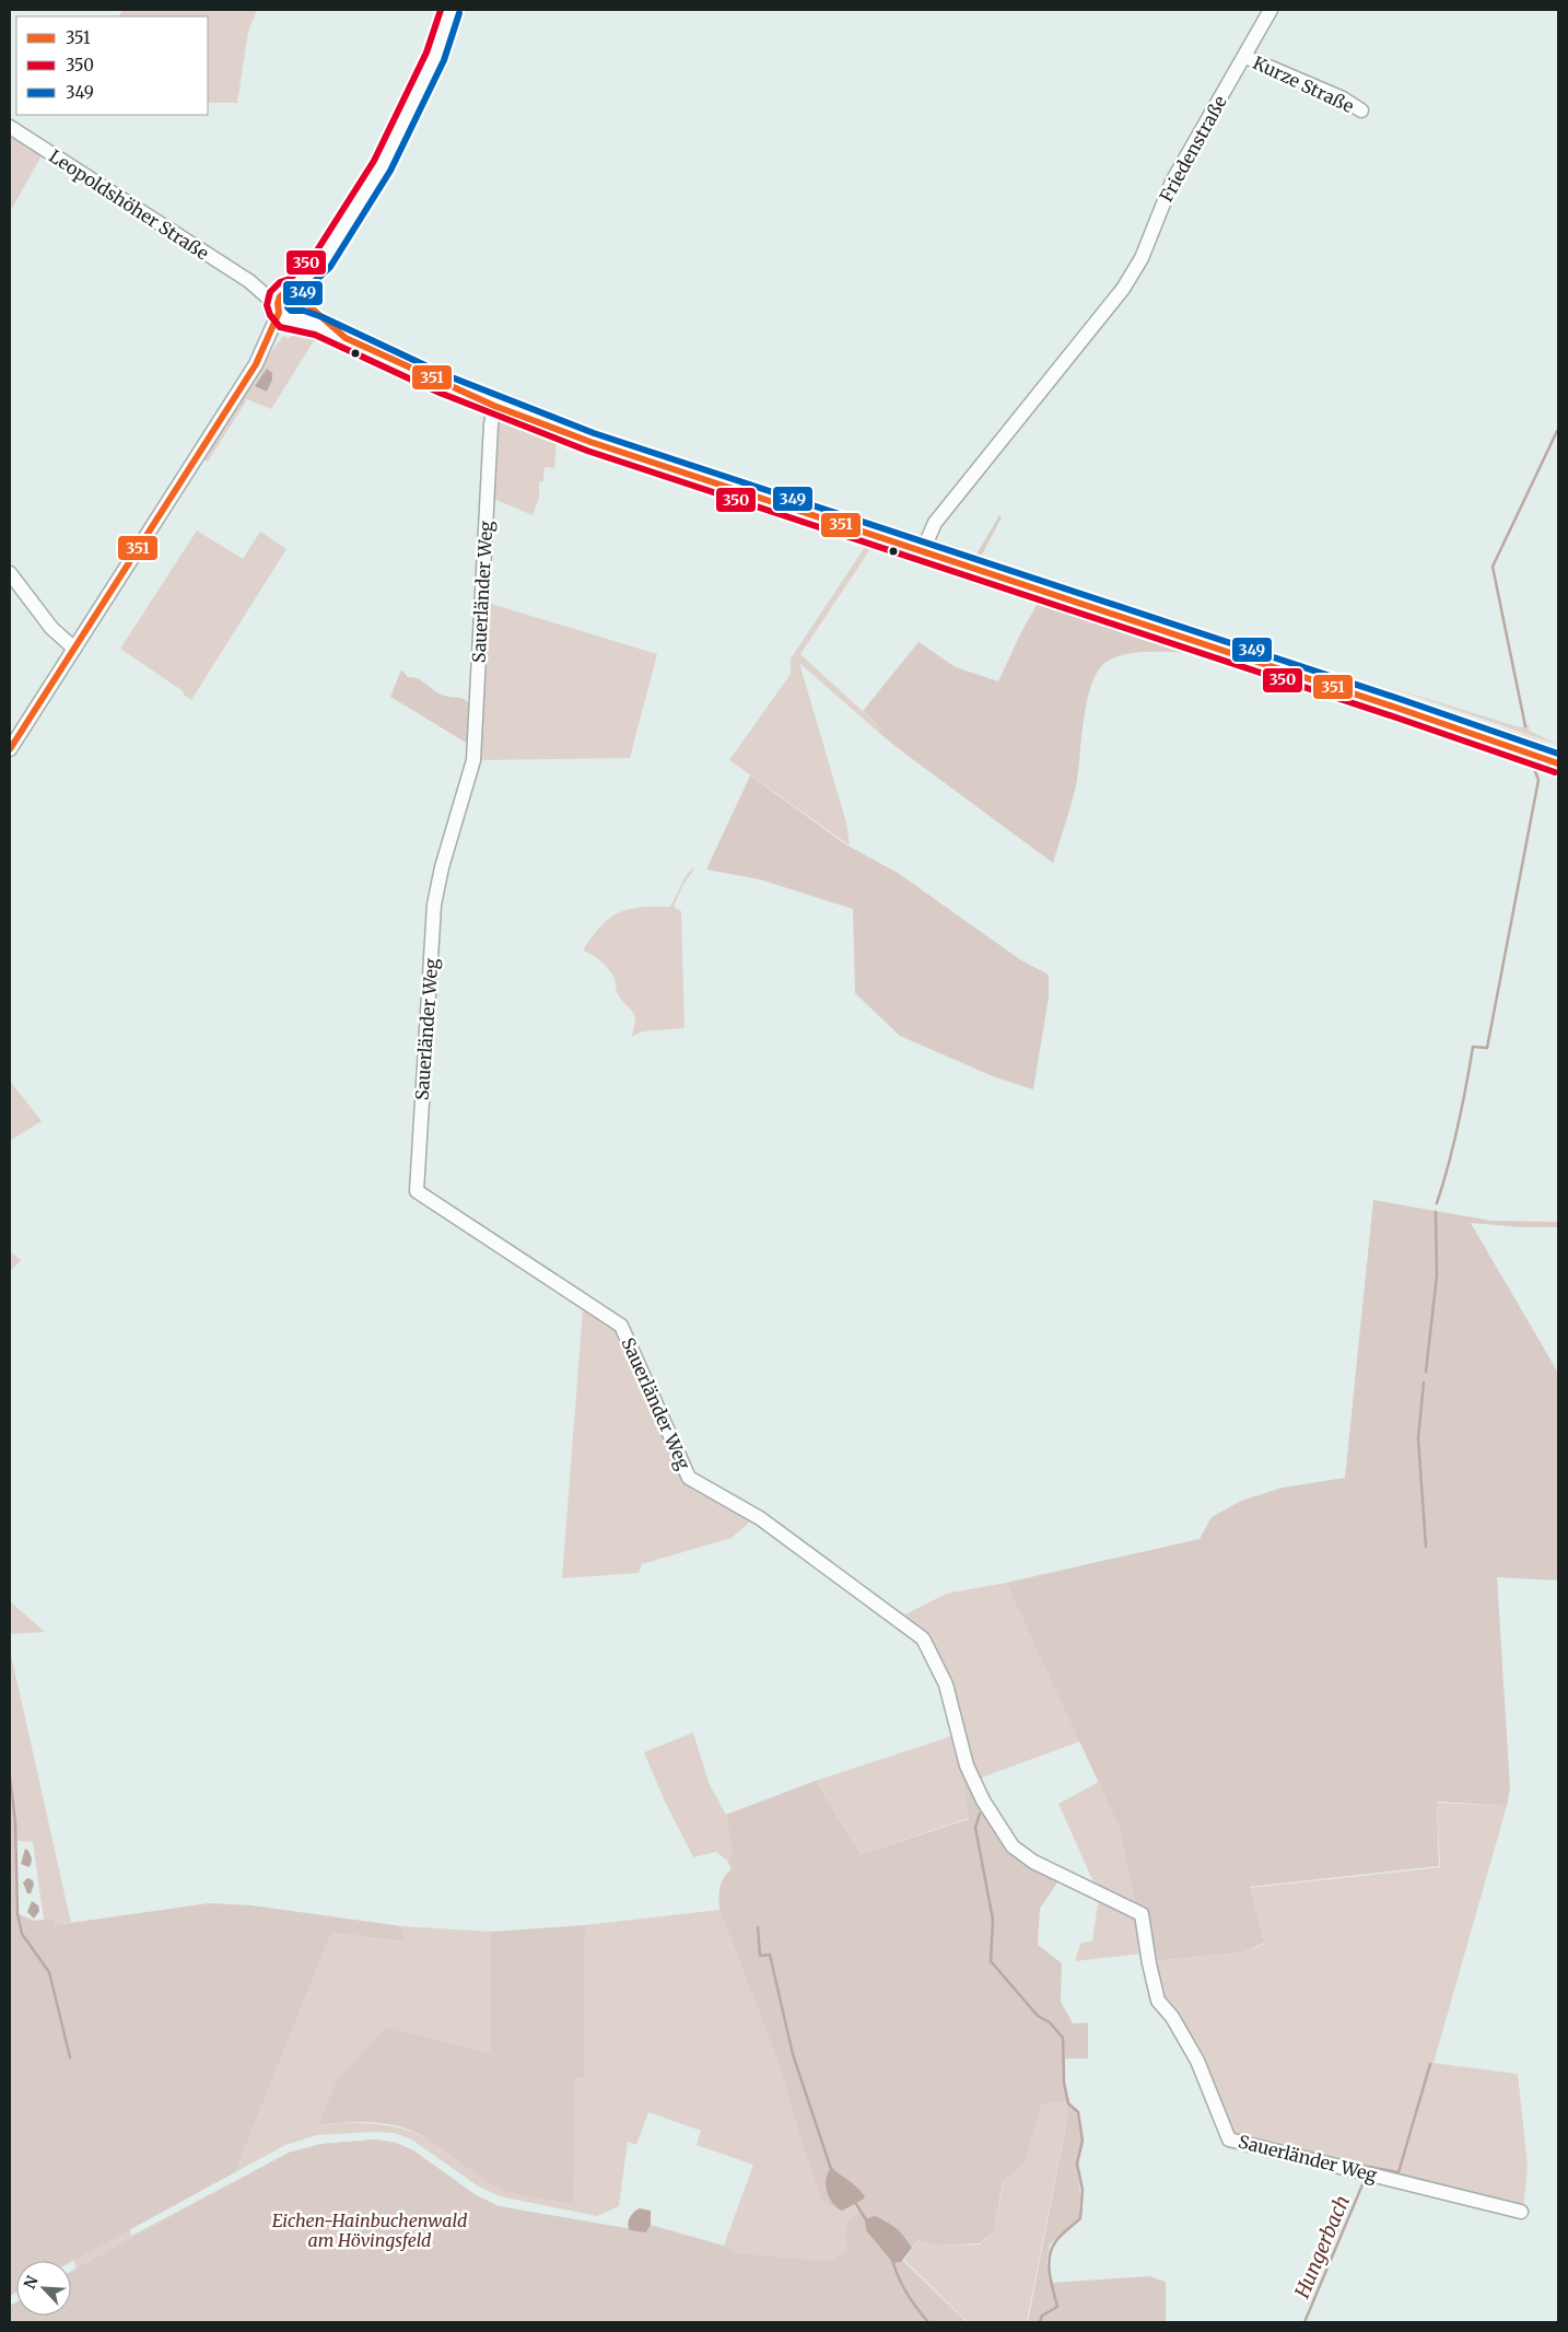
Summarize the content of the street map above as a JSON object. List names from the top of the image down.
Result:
{
  "streets": {
    "street": [
      "Kurze Straße",
      "Friedenstraße",
      "Leopoldshöher Straße",
      "Sauerländer Weg"
    ]
  },
  "crossings": [
    ["Kurze Straße", "Friedenstraße"]
  ],
  "water": ["Hungerbach"],
  "parks": ["Eichen-Hainbuchenwald am Hövingsfeld"],
  "lines": ["transit line 350", "transit line 349", "transit line 351"],
  "legend": ["351", "350", "349"],
  "north": "top left"
}
